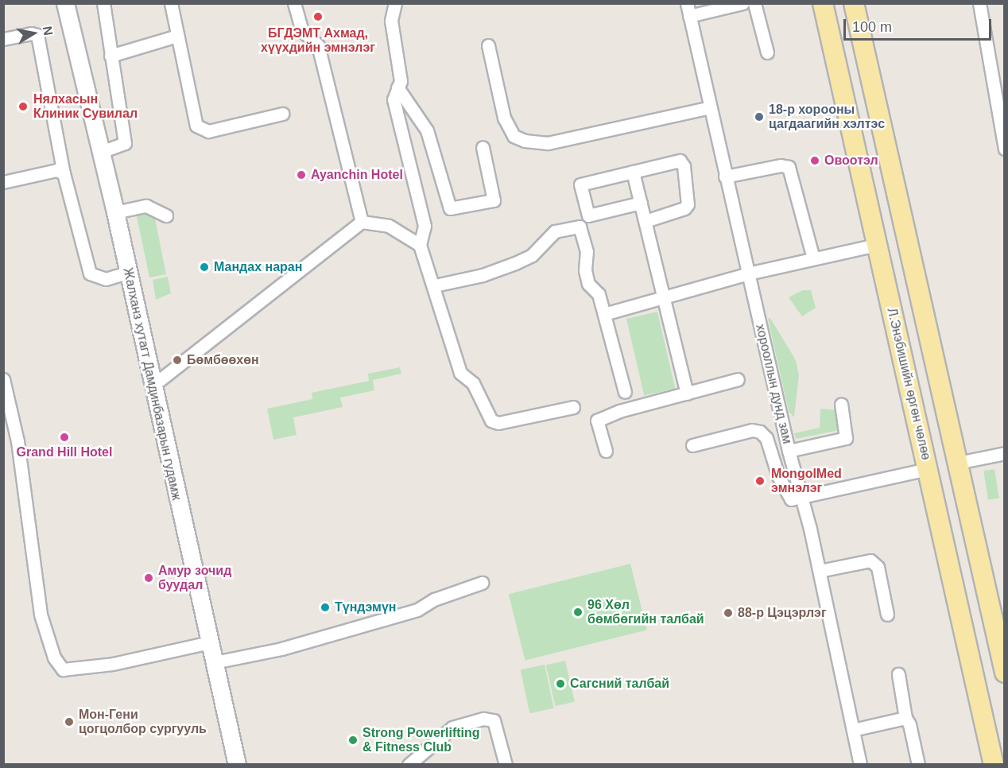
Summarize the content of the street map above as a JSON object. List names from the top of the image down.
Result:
{
  "streets": {
    "main road": ["Жалханз хутагт Дамдинбазарын гудамж", "Л.Энэбишийн өргөн чөлөө"],
    "street": ["хорооллын дунд зам"]
  },
  "places": [
    "БГДЭМТ Ахмад, хүүхдийн эмнэлэг",
    "Нялхасын Клиник Сувилал",
    "18-р хорооны цагдаагийн хэлтэс",
    "Овоотэл",
    "Ayanchin Hotel",
    "Мандах наран",
    "Бөмбөөхөн",
    "Grand Hill Hotel",
    "MongolMed эмнэлэг",
    "Амур зочид буудал",
    "Түндэмүн",
    "96 Хөл бөмбөгийн талбай",
    "88-р Цэцэрлэг",
    "Сагсний талбай",
    "Мон-Гени цогцолбор сургууль",
    "Strong Powerlifting & Fitness Club"
  ],
  "scale_bar": "100 m",
  "north": "right"
}
